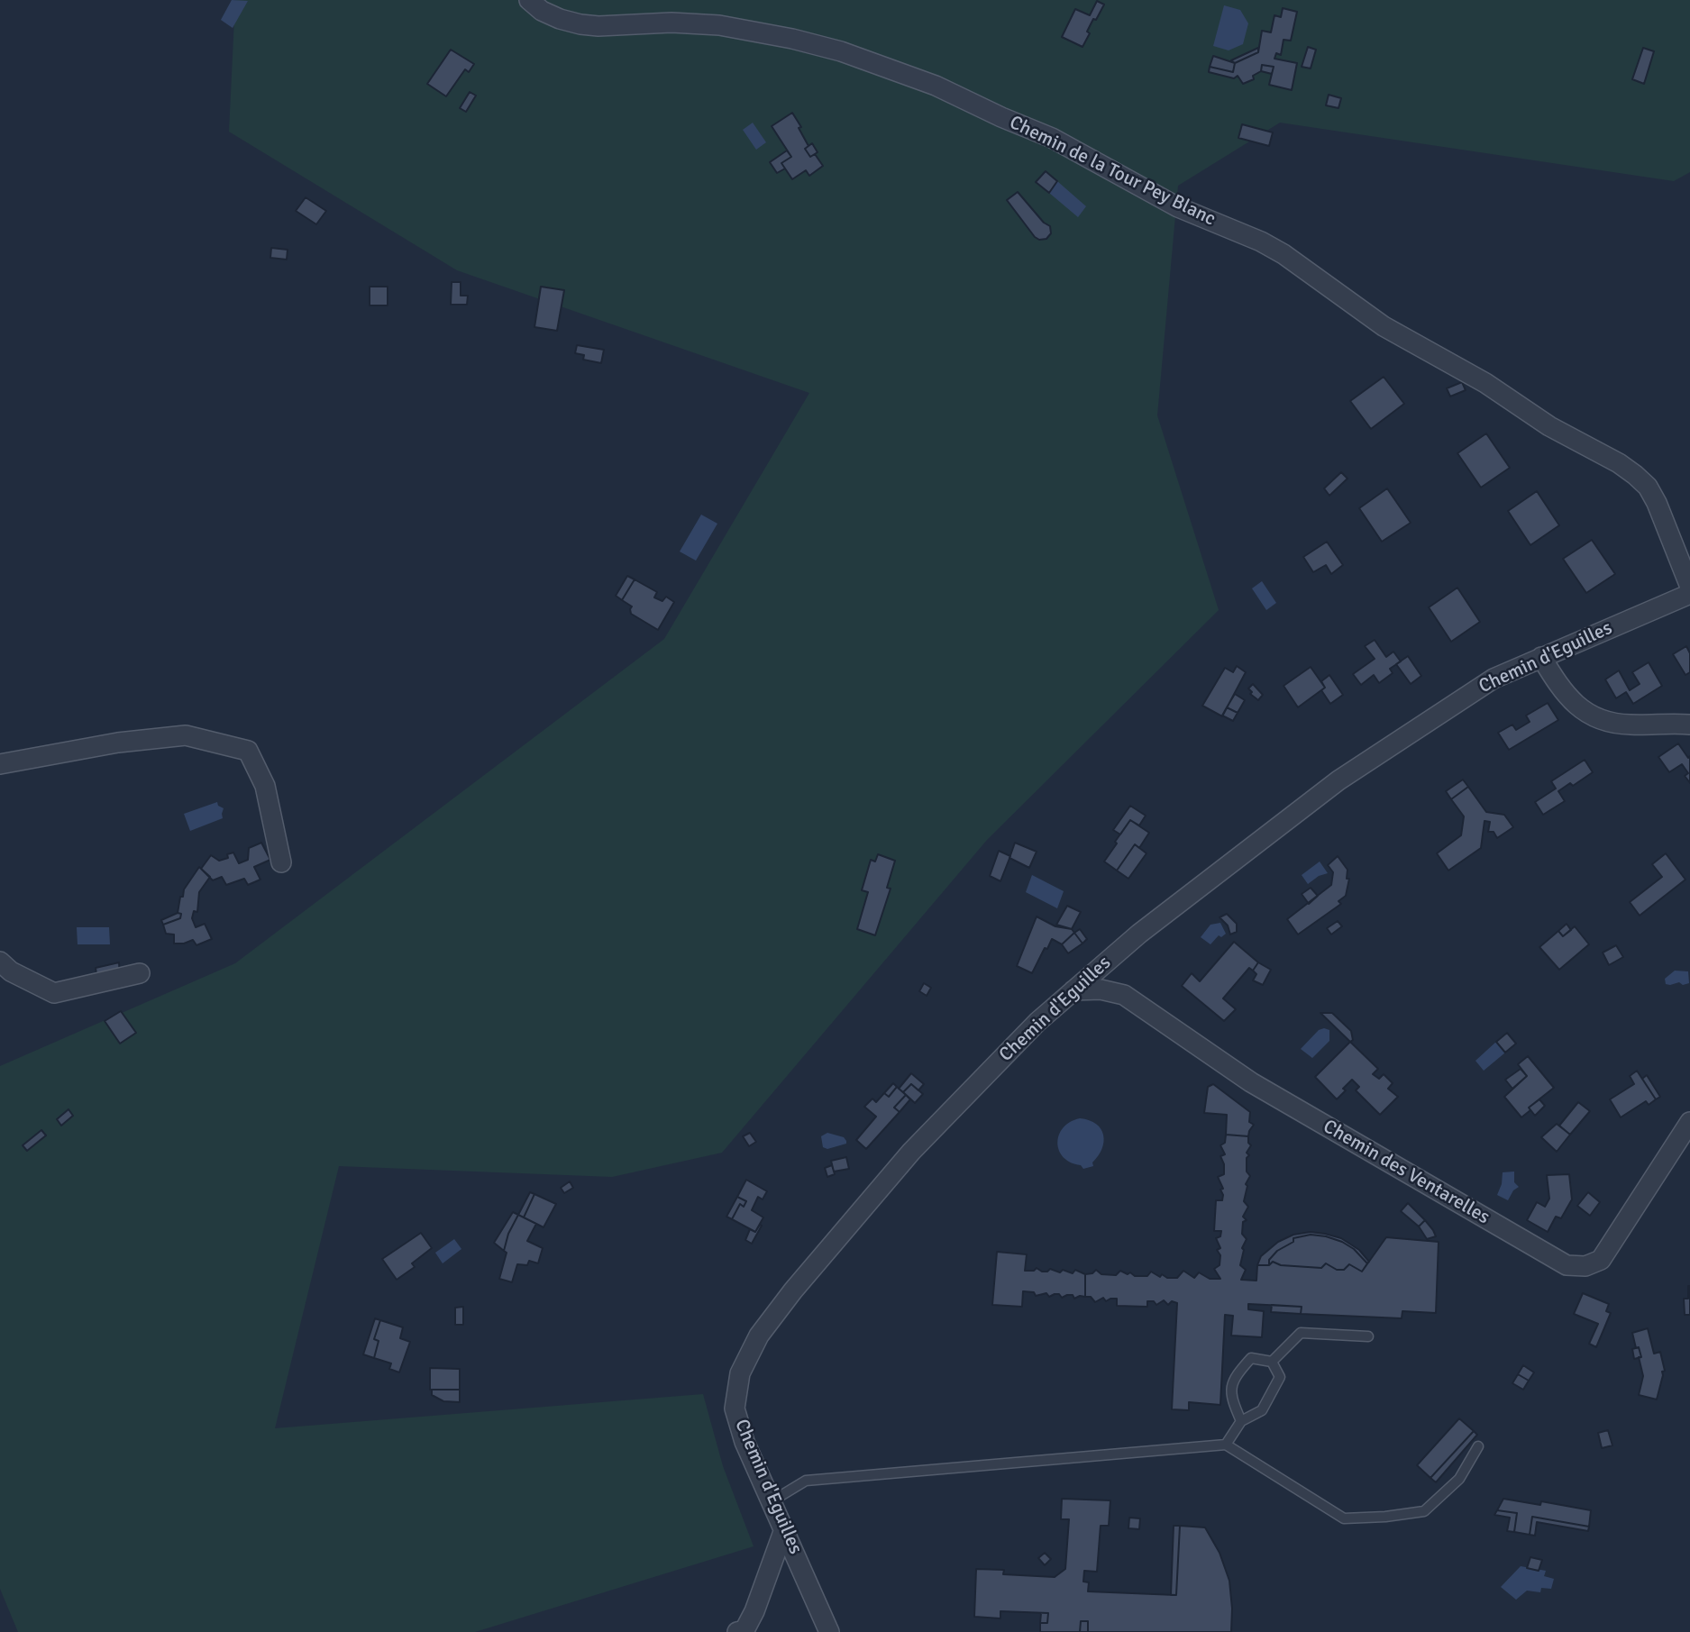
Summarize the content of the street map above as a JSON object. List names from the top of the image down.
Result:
{
  "streets": {
    "street": ["Chemin de la Tour Pey Blanc", "Chemin d'Eguilles", "Chemin des Ventarelles"]
  },
  "crossings": [
    ["Chemin d'Eguilles", "Chemin des Ventarelles"]
  ]
}
